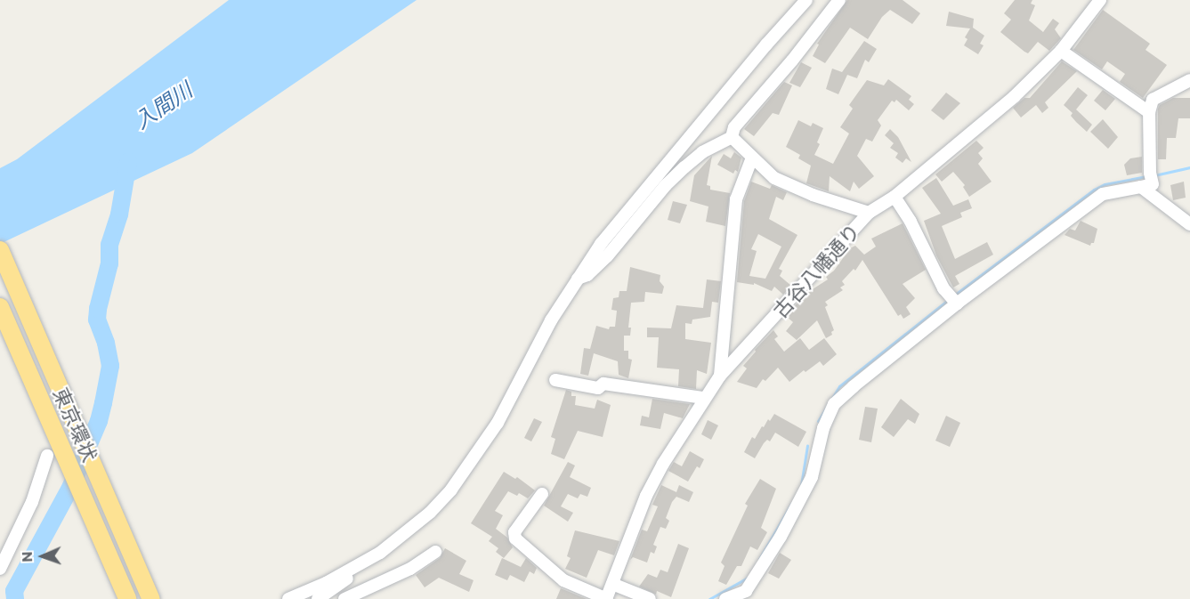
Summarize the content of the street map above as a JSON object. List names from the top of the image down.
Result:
{
  "streets": {
    "highway": ["東京環状"],
    "street": ["古谷八幡通り"]
  },
  "water": ["入間川"],
  "north": "left"
}
